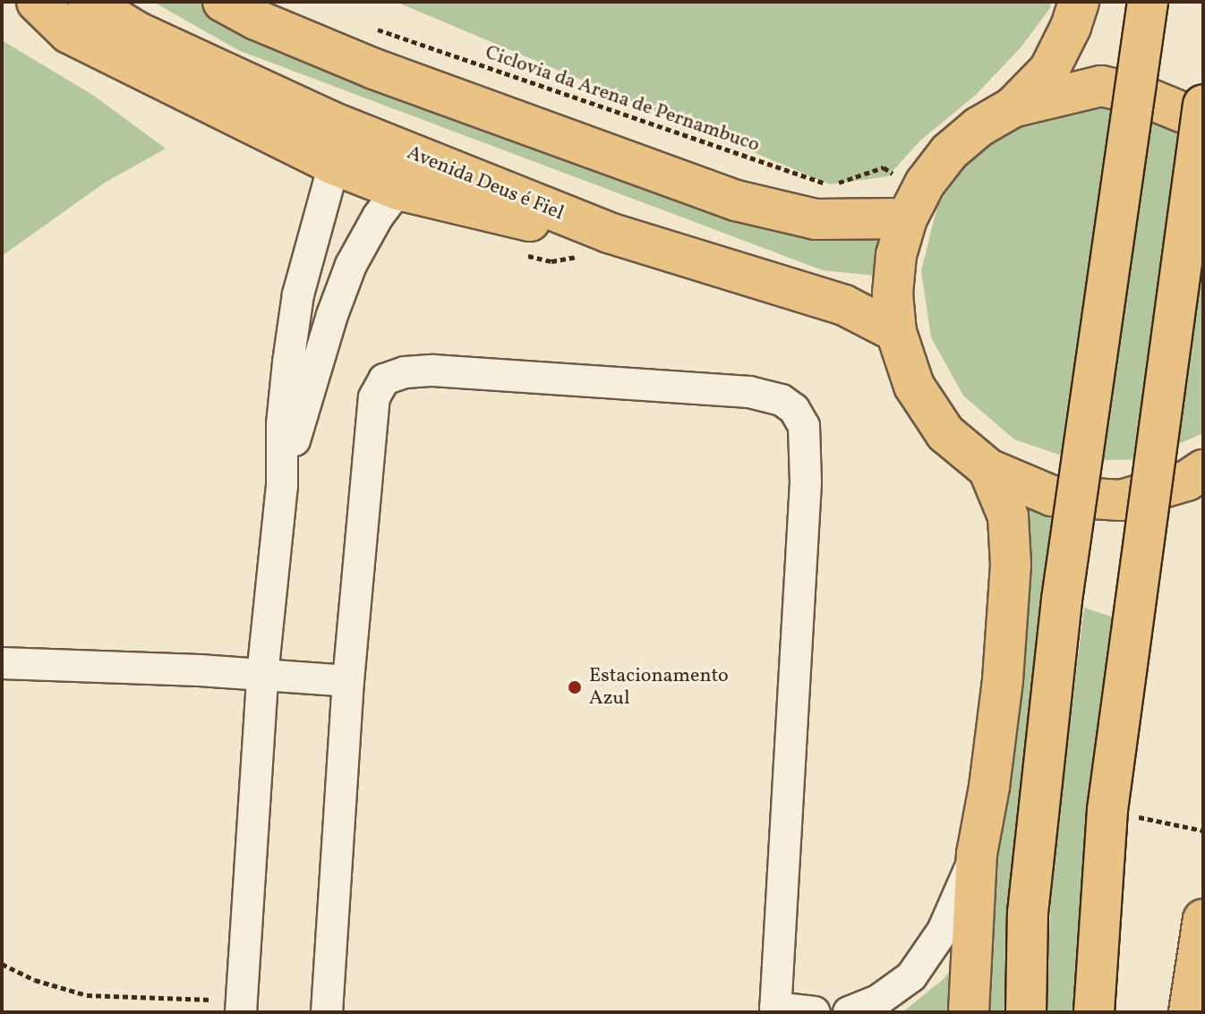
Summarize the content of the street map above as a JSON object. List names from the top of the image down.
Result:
{
  "streets": {
    "main road": ["Avenida Deus é Fiel"],
    "path": ["Ciclovia da Arena de Pernambuco"]
  },
  "places": ["Estacionamento Azul"]
}
